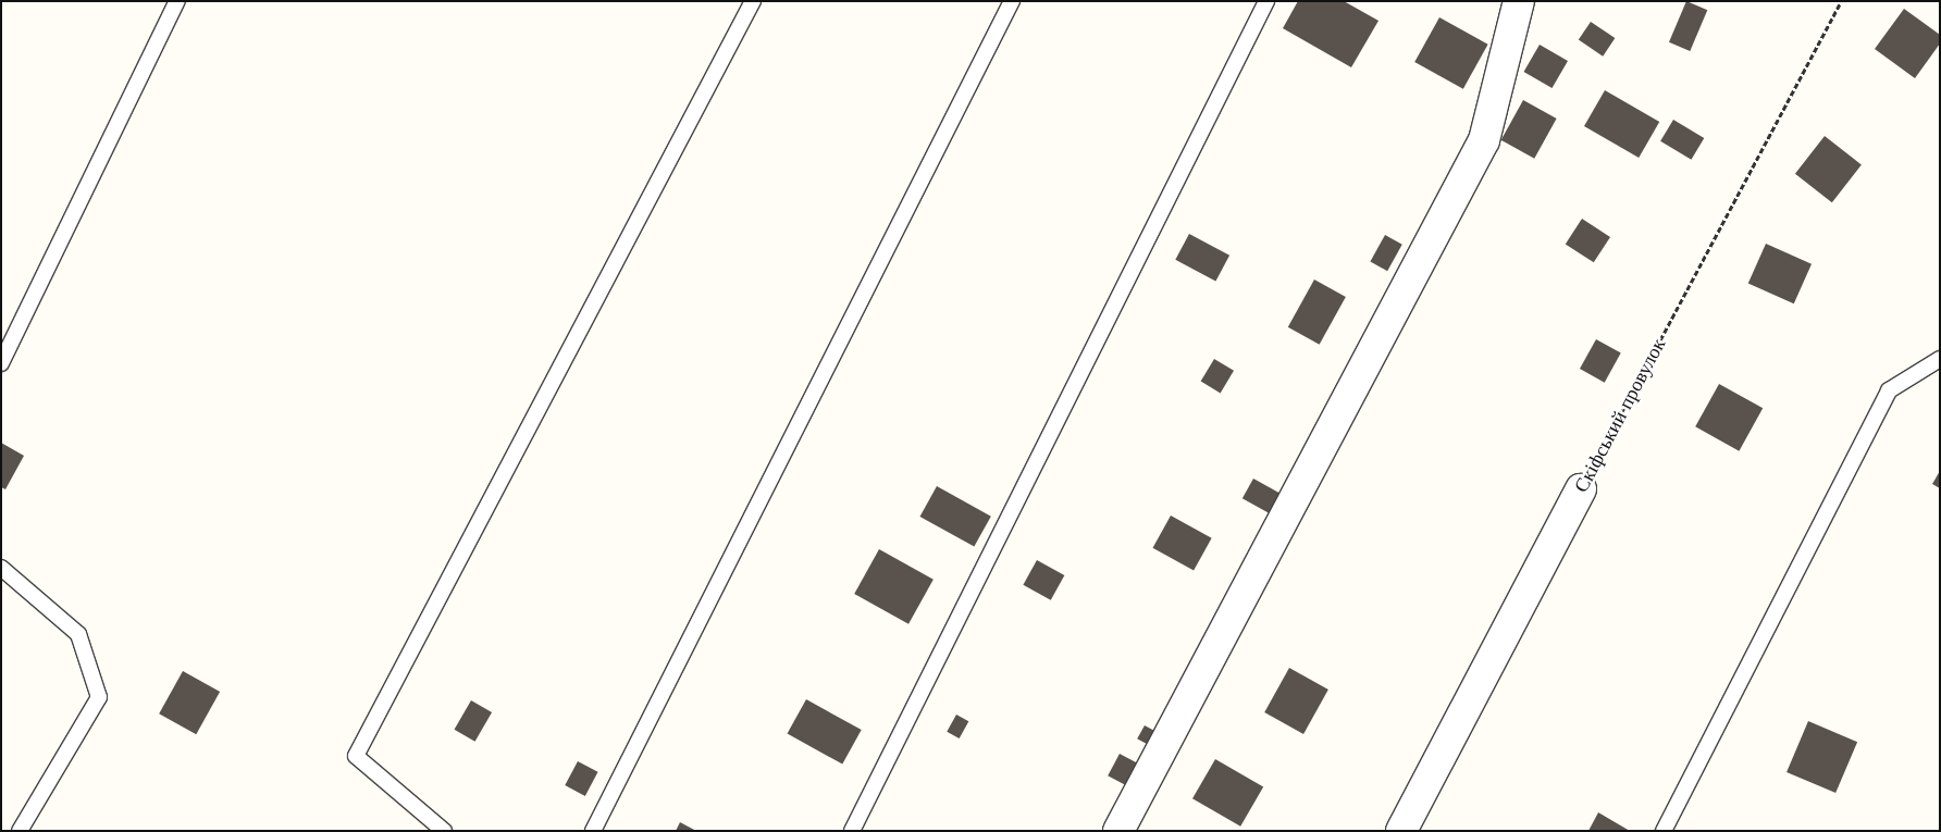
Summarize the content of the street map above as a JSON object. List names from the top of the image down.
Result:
{
  "streets": {
    "street": ["Скіфський провулок"]
  }
}
